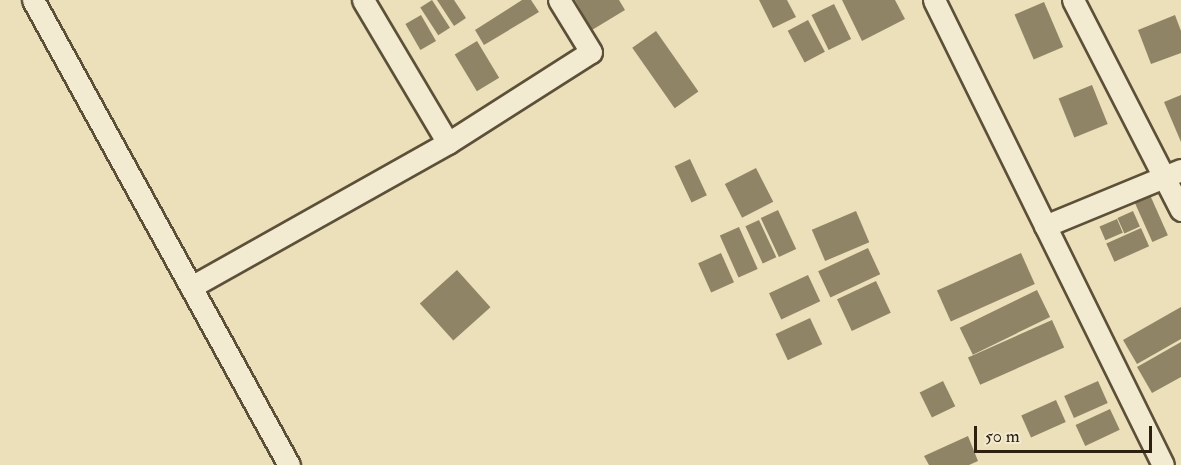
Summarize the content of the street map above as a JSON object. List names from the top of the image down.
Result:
{
  "scale_bar": "50 m"
}
